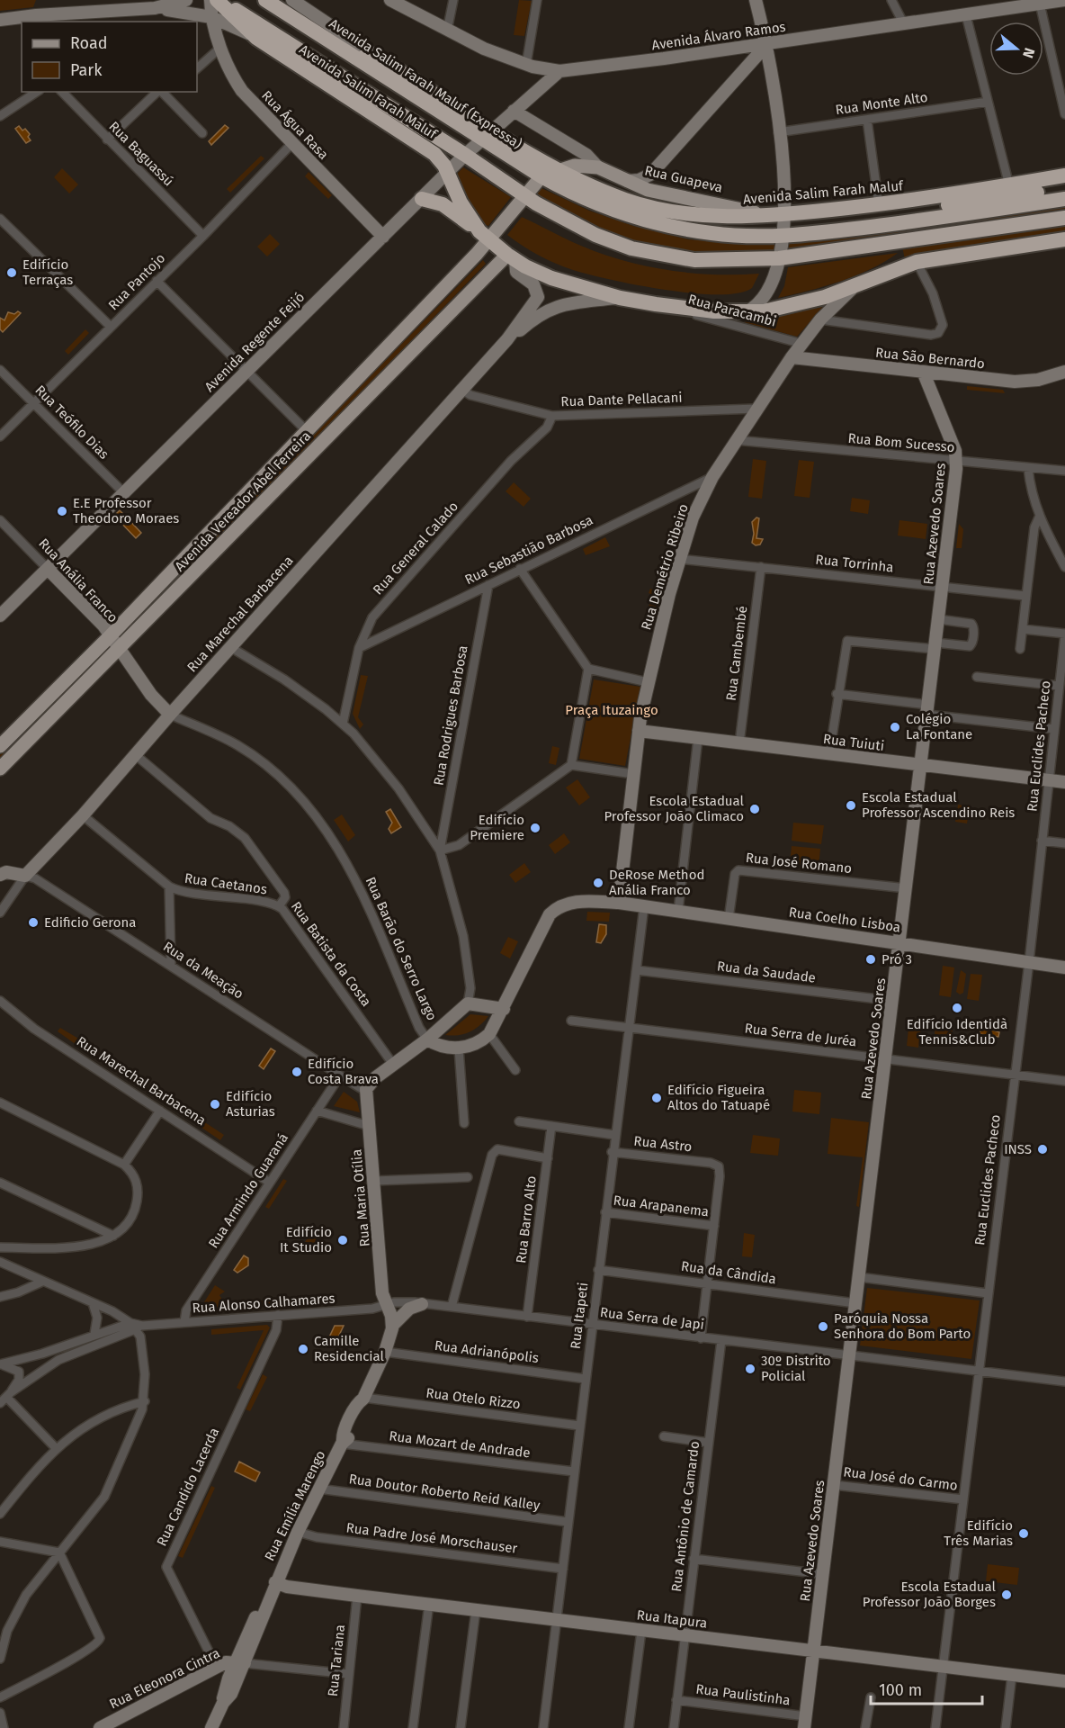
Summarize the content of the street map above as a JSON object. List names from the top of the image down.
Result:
{
  "streets": {
    "highway": ["Avenida Salim Farah Maluf (Expressa)", "Avenida Salim Farah Maluf"],
    "main road": ["Rua Guapeva", "Avenida Vereador Abel Ferreira"],
    "street": [
      "Avenida Álvaro Ramos",
      "Rua Monte Alto",
      "Rua Água Rasa",
      "Rua Baguassú",
      "Rua Pantojo",
      "Rua Paracambi",
      "Avenida Regente Feijó",
      "Rua São Bernardo",
      "Rua Dante Pellacani",
      "Rua Teófilo Dias",
      "Rua Bom Sucesso",
      "Rua Azevedo Soares",
      "Rua General Calado",
      "Rua Sebastião Barbosa",
      "Rua Torrinha",
      "Rua Demétrio Ribeiro",
      "Rua Anália Franco",
      "Rua Marechal Barbacena",
      "Rua Cambembé",
      "Rua Rodrigues Barbosa",
      "Rua Tuiuti",
      "Rua Euclides Pacheco",
      "Rua José Romano",
      "Rua Caetanos",
      "Rua Coelho Lisboa",
      "Rua Barão do Serro Largo",
      "Rua Batista da Costa",
      "Rua da Meação",
      "Rua da Saudade",
      "Rua Serra de Juréa",
      "Rua Astro",
      "Rua Armindo Guaraná",
      "Rua Maria Otília",
      "Rua Arapanema",
      "Rua Barro Alto",
      "Rua da Cândida",
      "Rua Alonso Calhamares",
      "Rua Itapeti",
      "Rua Serra de Japi",
      "Rua Adrianópolis",
      "Rua Otelo Rizzo",
      "Rua Mozart de Andrade",
      "Rua José do Carmo",
      "Rua Candido Lacerda",
      "Rua Doutor Roberto Reid Kalley",
      "Rua Emília Marengo",
      "Rua Antônio de Camardo",
      "Rua Padre José Morschauser",
      "Rua Itapura",
      "Rua Tariana",
      "Rua Eleonora Cintra",
      "Rua Paulistinha"
    ]
  },
  "crossings": [
    ["Avenida Álvaro Ramos", "Avenida Regente Feijó"],
    ["Avenida Salim Farah Maluf (Expressa)", "Avenida Salim Farah Maluf"],
    ["Avenida Salim Farah Maluf (Expressa)", "Avenida Regente Feijó"],
    ["Avenida Salim Farah Maluf (Expressa)", "Avenida Vereador Abel Ferreira"],
    ["Avenida Salim Farah Maluf", "Rua Guapeva"],
    ["Avenida Salim Farah Maluf", "Rua Paracambi"],
    ["Avenida Salim Farah Maluf", "Avenida Regente Feijó"],
    ["Avenida Salim Farah Maluf", "Avenida Vereador Abel Ferreira"],
    ["Avenida Salim Farah Maluf", "Rua Demétrio Ribeiro"],
    ["Avenida Salim Farah Maluf", "Rua Marechal Barbacena"],
    ["Rua Água Rasa", "Rua Pantojo"],
    ["Rua Água Rasa", "Avenida Regente Feijó"],
    ["Rua Baguassú", "Rua Pantojo"],
    ["Rua Guapeva", "Avenida Regente Feijó"],
    ["Rua Pantojo", "Rua Teófilo Dias"],
    ["Rua Paracambi", "Rua Demétrio Ribeiro"],
    ["Avenida Regente Feijó", "Rua Teófilo Dias"],
    ["Avenida Regente Feijó", "Rua Anália Franco"],
    ["Rua São Bernardo", "Rua Azevedo Soares"],
    ["Rua São Bernardo", "Rua Demétrio Ribeiro"],
    ["Rua Dante Pellacani", "Rua General Calado"],
    ["Rua Dante Pellacani", "Rua Demétrio Ribeiro"],
    ["Rua Dante Pellacani", "Rua Marechal Barbacena"],
    ["Rua Bom Sucesso", "Rua Azevedo Soares"],
    ["Rua Bom Sucesso", "Rua Demétrio Ribeiro"],
    ["Avenida Vereador Abel Ferreira", "Rua Anália Franco"],
    ["Avenida Vereador Abel Ferreira", "Rua Marechal Barbacena"],
    ["Rua Azevedo Soares", "Rua Torrinha"],
    ["Rua Azevedo Soares", "Rua Tuiuti"],
    ["Rua Azevedo Soares", "Rua José Romano"],
    ["Rua Azevedo Soares", "Rua Coelho Lisboa"],
    ["Rua Azevedo Soares", "Rua da Saudade"],
    ["Rua Azevedo Soares", "Rua Serra de Juréa"],
    ["Rua Azevedo Soares", "Rua da Cândida"],
    ["Rua Azevedo Soares", "Rua Serra de Japi"],
    ["Rua Azevedo Soares", "Rua José do Carmo"],
    ["Rua Azevedo Soares", "Rua Itapura"],
    ["Rua Azevedo Soares", "Rua Paulistinha"],
    ["Rua General Calado", "Rua Sebastião Barbosa"],
    ["Rua Sebastião Barbosa", "Rua Demétrio Ribeiro"],
    ["Rua Sebastião Barbosa", "Rua Rodrigues Barbosa"],
    ["Rua Torrinha", "Rua Demétrio Ribeiro"],
    ["Rua Torrinha", "Rua Cambembé"],
    ["Rua Demétrio Ribeiro", "Rua Tuiuti"],
    ["Rua Demétrio Ribeiro", "Rua Coelho Lisboa"],
    ["Rua Anália Franco", "Rua Marechal Barbacena"],
    ["Rua Anália Franco", "Rua Barão do Serro Largo"],
    ["Rua Marechal Barbacena", "Rua Barão do Serro Largo"],
    ["Rua Marechal Barbacena", "Rua Batista da Costa"],
    ["Rua Marechal Barbacena", "Rua da Meação"],
    ["Rua Marechal Barbacena", "Rua Armindo Guaraná"],
    ["Rua Cambembé", "Rua Tuiuti"],
    ["Rua Tuiuti", "Rua Euclides Pacheco"],
    ["Rua Euclides Pacheco", "Rua Coelho Lisboa"],
    ["Rua Euclides Pacheco", "Rua Serra de Juréa"],
    ["Rua Euclides Pacheco", "Rua Serra de Japi"],
    ["Rua Euclides Pacheco", "Rua José do Carmo"],
    ["Rua Euclides Pacheco", "Rua Itapura"],
    ["Rua José Romano", "Rua Coelho Lisboa"],
    ["Rua Caetanos", "Rua Batista da Costa"],
    ["Rua Coelho Lisboa", "Rua Itapeti"],
    ["Rua da Meação", "Rua Armindo Guaraná"],
    ["Rua da Meação", "Rua Maria Otília"],
    ["Rua da Saudade", "Rua Itapeti"],
    ["Rua Serra de Juréa", "Rua Itapeti"],
    ["Rua Astro", "Rua Arapanema"],
    ["Rua Astro", "Rua Itapeti"],
    ["Rua Armindo Guaraná", "Rua Alonso Calhamares"],
    ["Rua Maria Otília", "Rua Alonso Calhamares"],
    ["Rua Maria Otília", "Rua Serra de Japi"],
    ["Rua Arapanema", "Rua Itapeti"],
    ["Rua Barro Alto", "Rua Serra de Japi"],
    ["Rua da Cândida", "Rua Itapeti"],
    ["Rua Alonso Calhamares", "Rua Serra de Japi"],
    ["Rua Alonso Calhamares", "Rua Candido Lacerda"],
    ["Rua Itapeti", "Rua Serra de Japi"],
    ["Rua Itapeti", "Rua Adrianópolis"],
    ["Rua Itapeti", "Rua Otelo Rizzo"],
    ["Rua Itapeti", "Rua Mozart de Andrade"],
    ["Rua Itapeti", "Rua Doutor Roberto Reid Kalley"],
    ["Rua Itapeti", "Rua Padre José Morschauser"],
    ["Rua Itapeti", "Rua Itapura"],
    ["Rua Serra de Japi", "Rua Antônio de Camardo"],
    ["Rua Adrianópolis", "Rua Emília Marengo"],
    ["Rua Otelo Rizzo", "Rua Emília Marengo"],
    ["Rua Mozart de Andrade", "Rua Emília Marengo"],
    ["Rua Candido Lacerda", "Rua Eleonora Cintra"],
    ["Rua Doutor Roberto Reid Kalley", "Rua Emília Marengo"],
    ["Rua Emília Marengo", "Rua Padre José Morschauser"],
    ["Rua Emília Marengo", "Rua Itapura"],
    ["Rua Emília Marengo", "Rua Eleonora Cintra"],
    ["Rua Antônio de Camardo", "Rua Itapura"],
    ["Rua Antônio de Camardo", "Rua Paulistinha"],
    ["Rua Itapura", "Rua Tariana"]
  ],
  "parks": ["Praça Ituzaingo"],
  "places": [
    "Edifício Terraças",
    "E.E Professor Theodoro Moraes",
    "Colégio La Fontane",
    "Escola Estadual Professor Ascendino Reis",
    "Escola Estadual Professor João Climaco",
    "Edifício Premiere",
    "DeRose Method Anália Franco",
    "Edificio Gerona",
    "Pró 3",
    "Edifício Identidà Tennis&Club",
    "Edifício Costa Brava",
    "Edifício Figueira Altos do Tatuapé",
    "Edifício Asturias",
    "INSS",
    "Edifício It Studio",
    "Paróquia Nossa Senhora do Bom Parto",
    "Camille Residencial",
    "30º Distrito Policial",
    "Edifício Três Marias",
    "Escola Estadual Professor João Borges"
  ],
  "legend": ["Road", "Park"],
  "scale_bar": "100 m",
  "north": "right"
}
